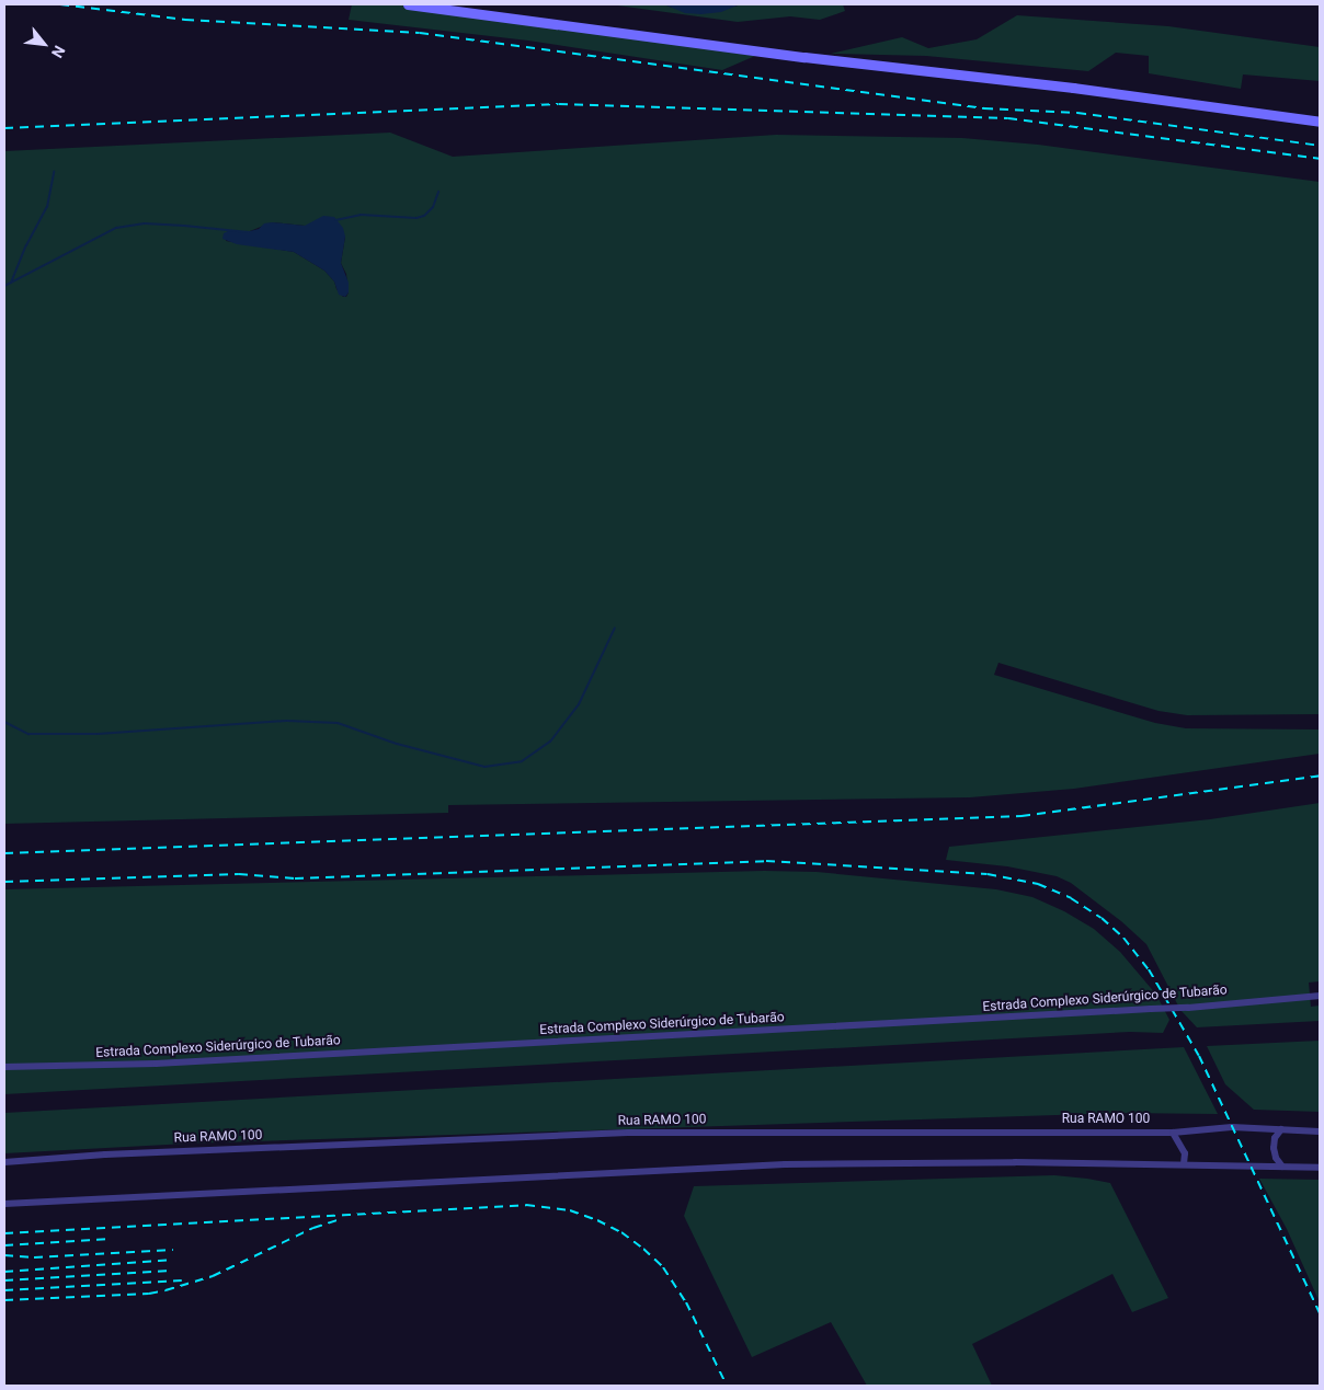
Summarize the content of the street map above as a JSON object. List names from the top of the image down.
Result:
{
  "streets": {
    "street": ["Estrada Complexo Siderúrgico de Tubarão", "Rua RAMO 100"]
  },
  "north": "bottom right"
}
